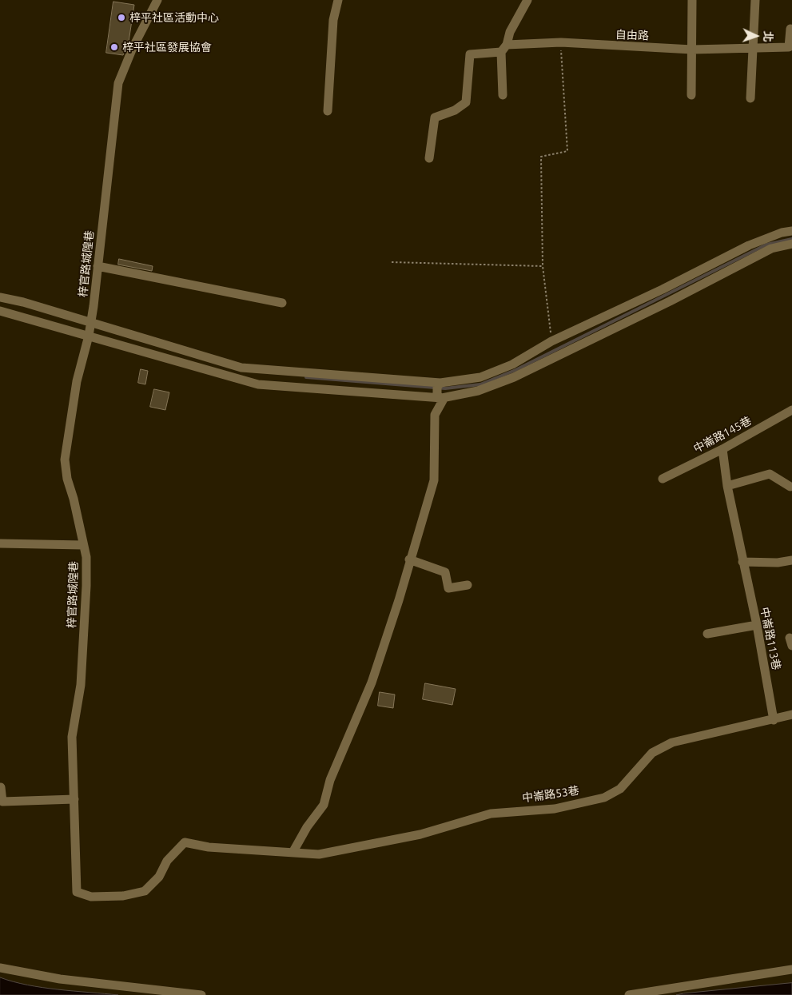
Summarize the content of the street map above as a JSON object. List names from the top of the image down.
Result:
{
  "streets": {
    "street": [
      "自由路",
      "梓官路城隍巷",
      "中崙路145巷",
      "中崙路113巷",
      "中崙路53巷"
    ]
  },
  "crossings": [
    ["梓官路城隍巷", "中崙路53巷"],
    ["中崙路145巷", "中崙路113巷"],
    ["中崙路113巷", "中崙路53巷"]
  ],
  "places": ["梓平社區活動中心", "梓平社區發展協會"],
  "north": "right"
}
